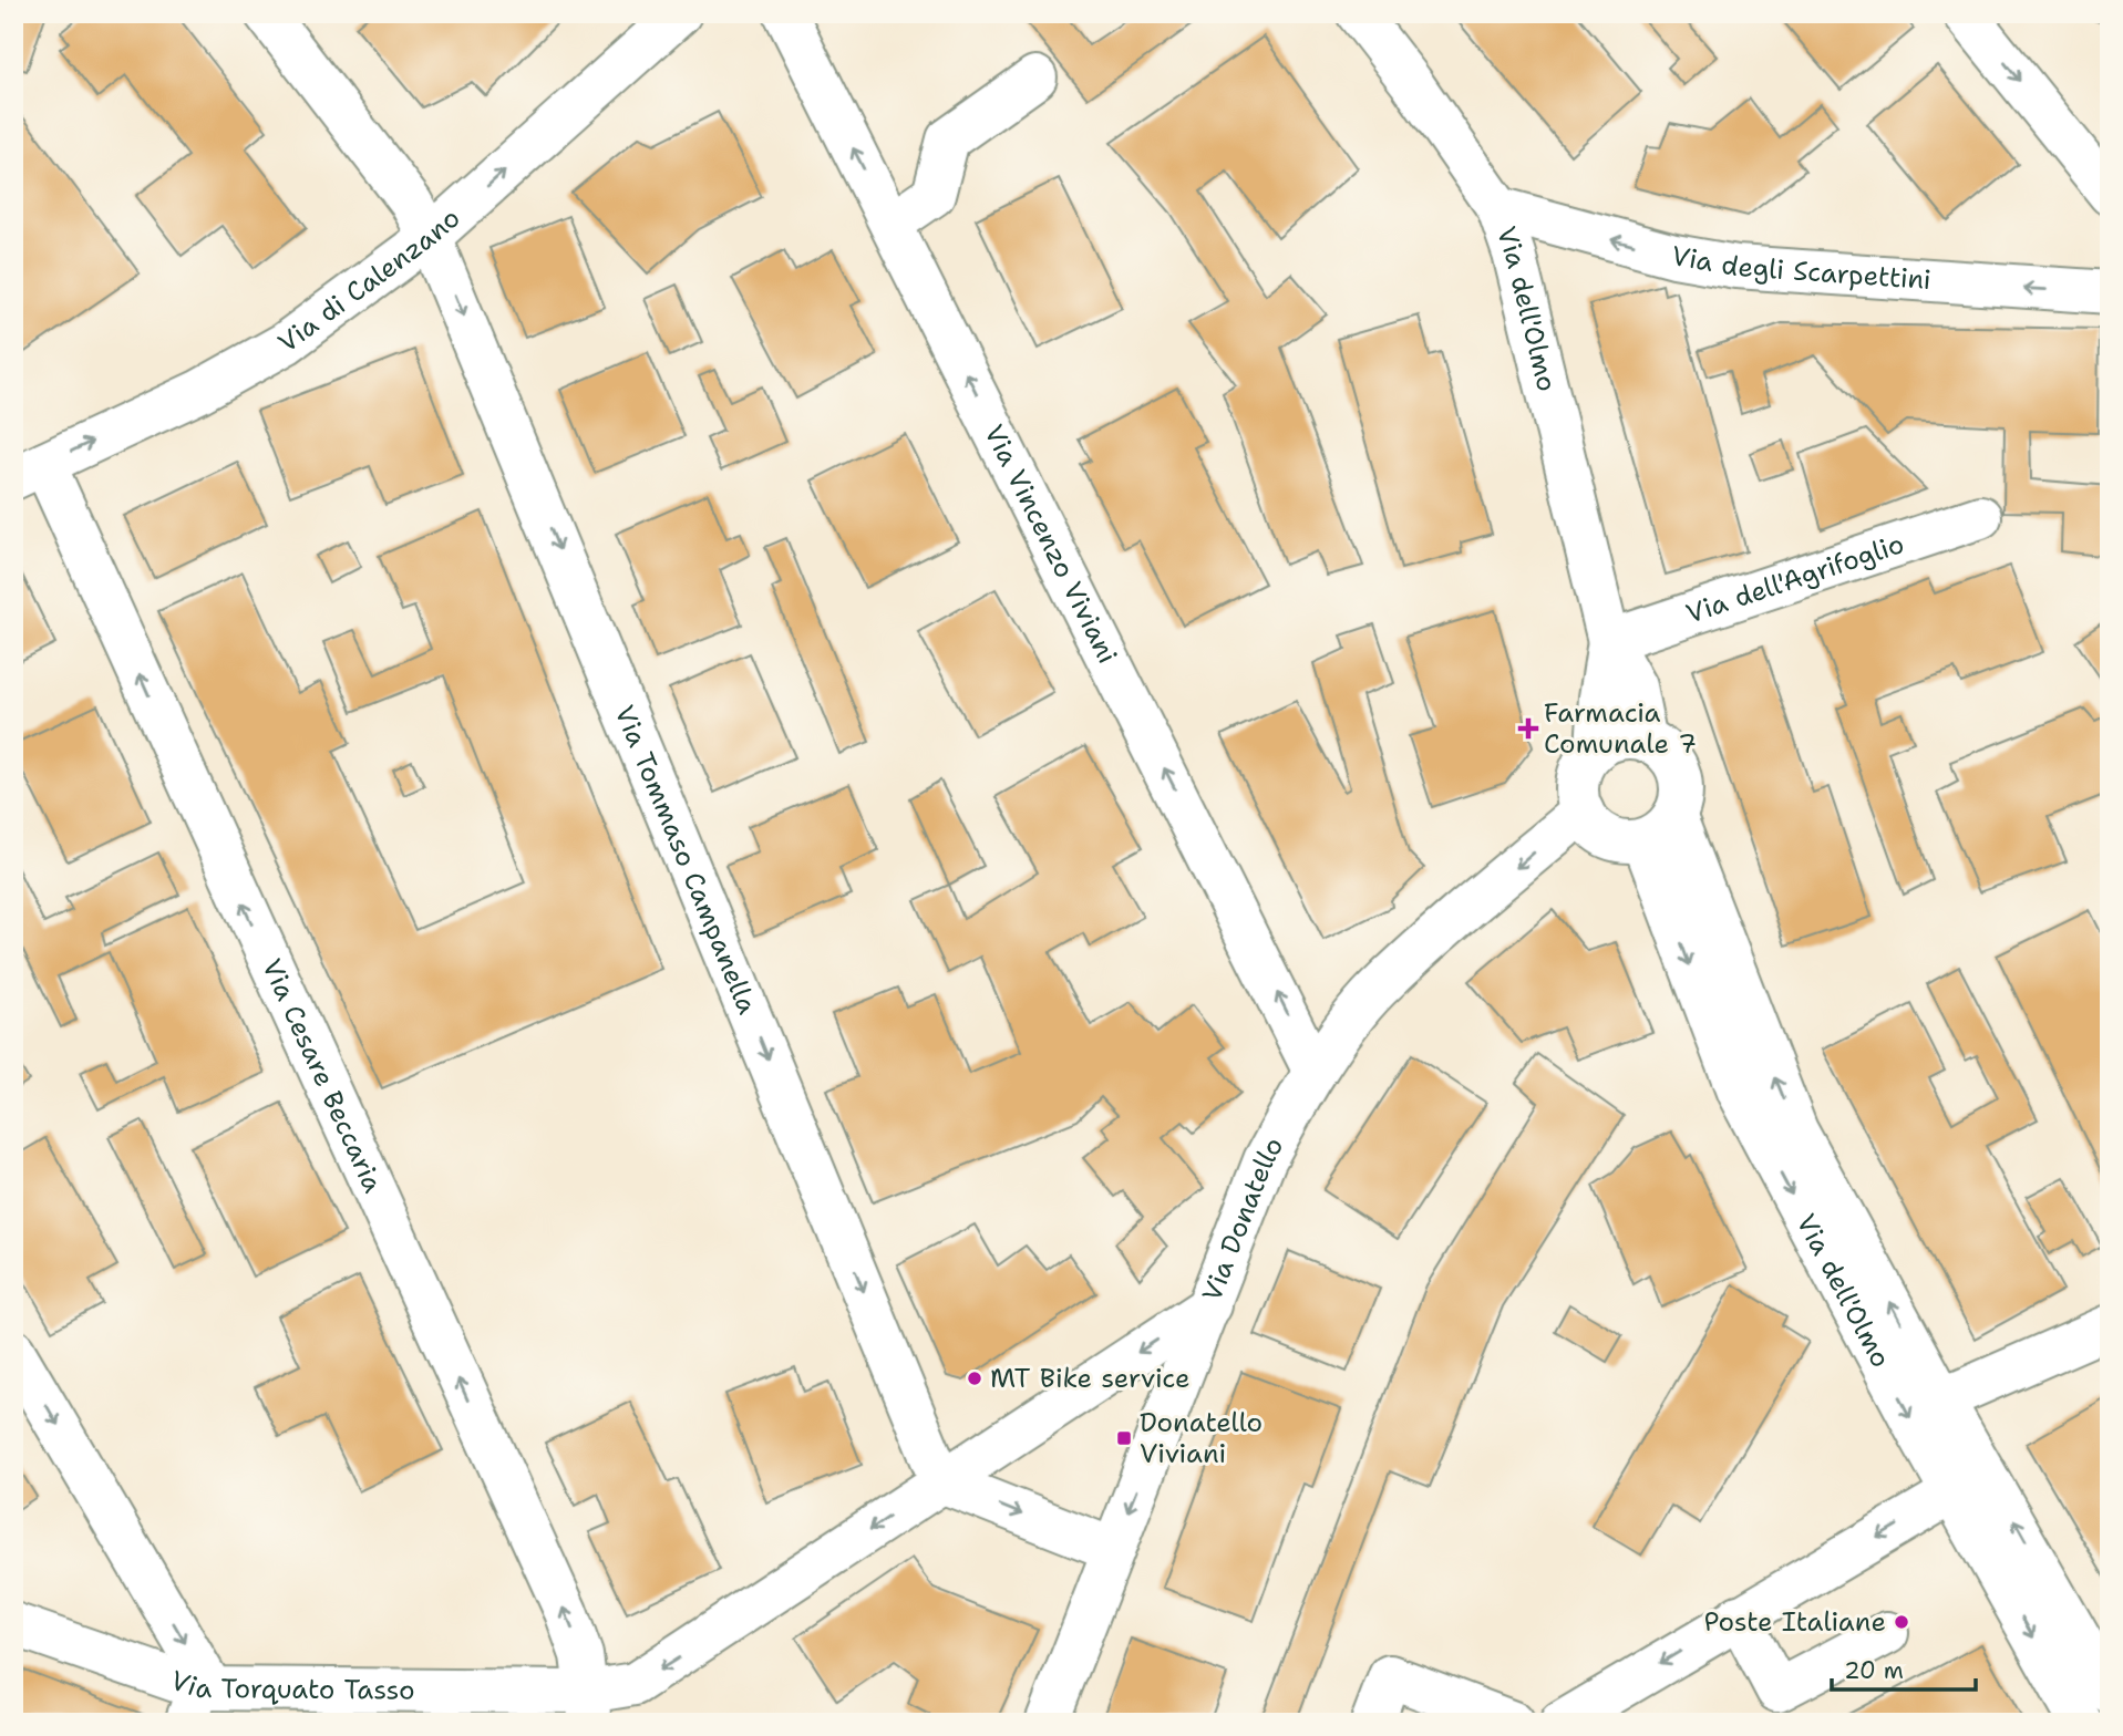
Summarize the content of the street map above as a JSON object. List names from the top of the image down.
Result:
{
  "streets": {
    "street": [
      "Via degli Scarpettini",
      "Via di Calenzano",
      "Via dell'Olmo",
      "Via Vincenzo Viviani",
      "Via dell'Agrifoglio",
      "Via Tommaso Campanella",
      "Via Cesare Beccaria",
      "Via Donatello",
      "Via Torquato Tasso"
    ]
  },
  "crossings": [
    ["Via degli Scarpettini", "Via dell'Olmo"],
    ["Via di Calenzano", "Via Tommaso Campanella"],
    ["Via di Calenzano", "Via Cesare Beccaria"],
    ["Via dell'Olmo", "Via dell'Agrifoglio"],
    ["Via dell'Olmo", "Via Donatello"],
    ["Via Vincenzo Viviani", "Via Donatello"],
    ["Via Tommaso Campanella", "Via Torquato Tasso"],
    ["Via Cesare Beccaria", "Via Torquato Tasso"],
    ["Via Donatello", "Via Torquato Tasso"]
  ],
  "one_way": [
    "Via degli Scarpettini",
    "Via di Calenzano",
    "Via Vincenzo Viviani",
    "Via Tommaso Campanella",
    "Via Cesare Beccaria",
    "Via Donatello",
    "Via Torquato Tasso"
  ],
  "places": {
    "health": ["Farmacia Comunale 7"],
    "other": ["MT Bike service", "Poste Italiane"],
    "transit": ["Donatello Viviani"]
  },
  "scale_bar": "20 m"
}
